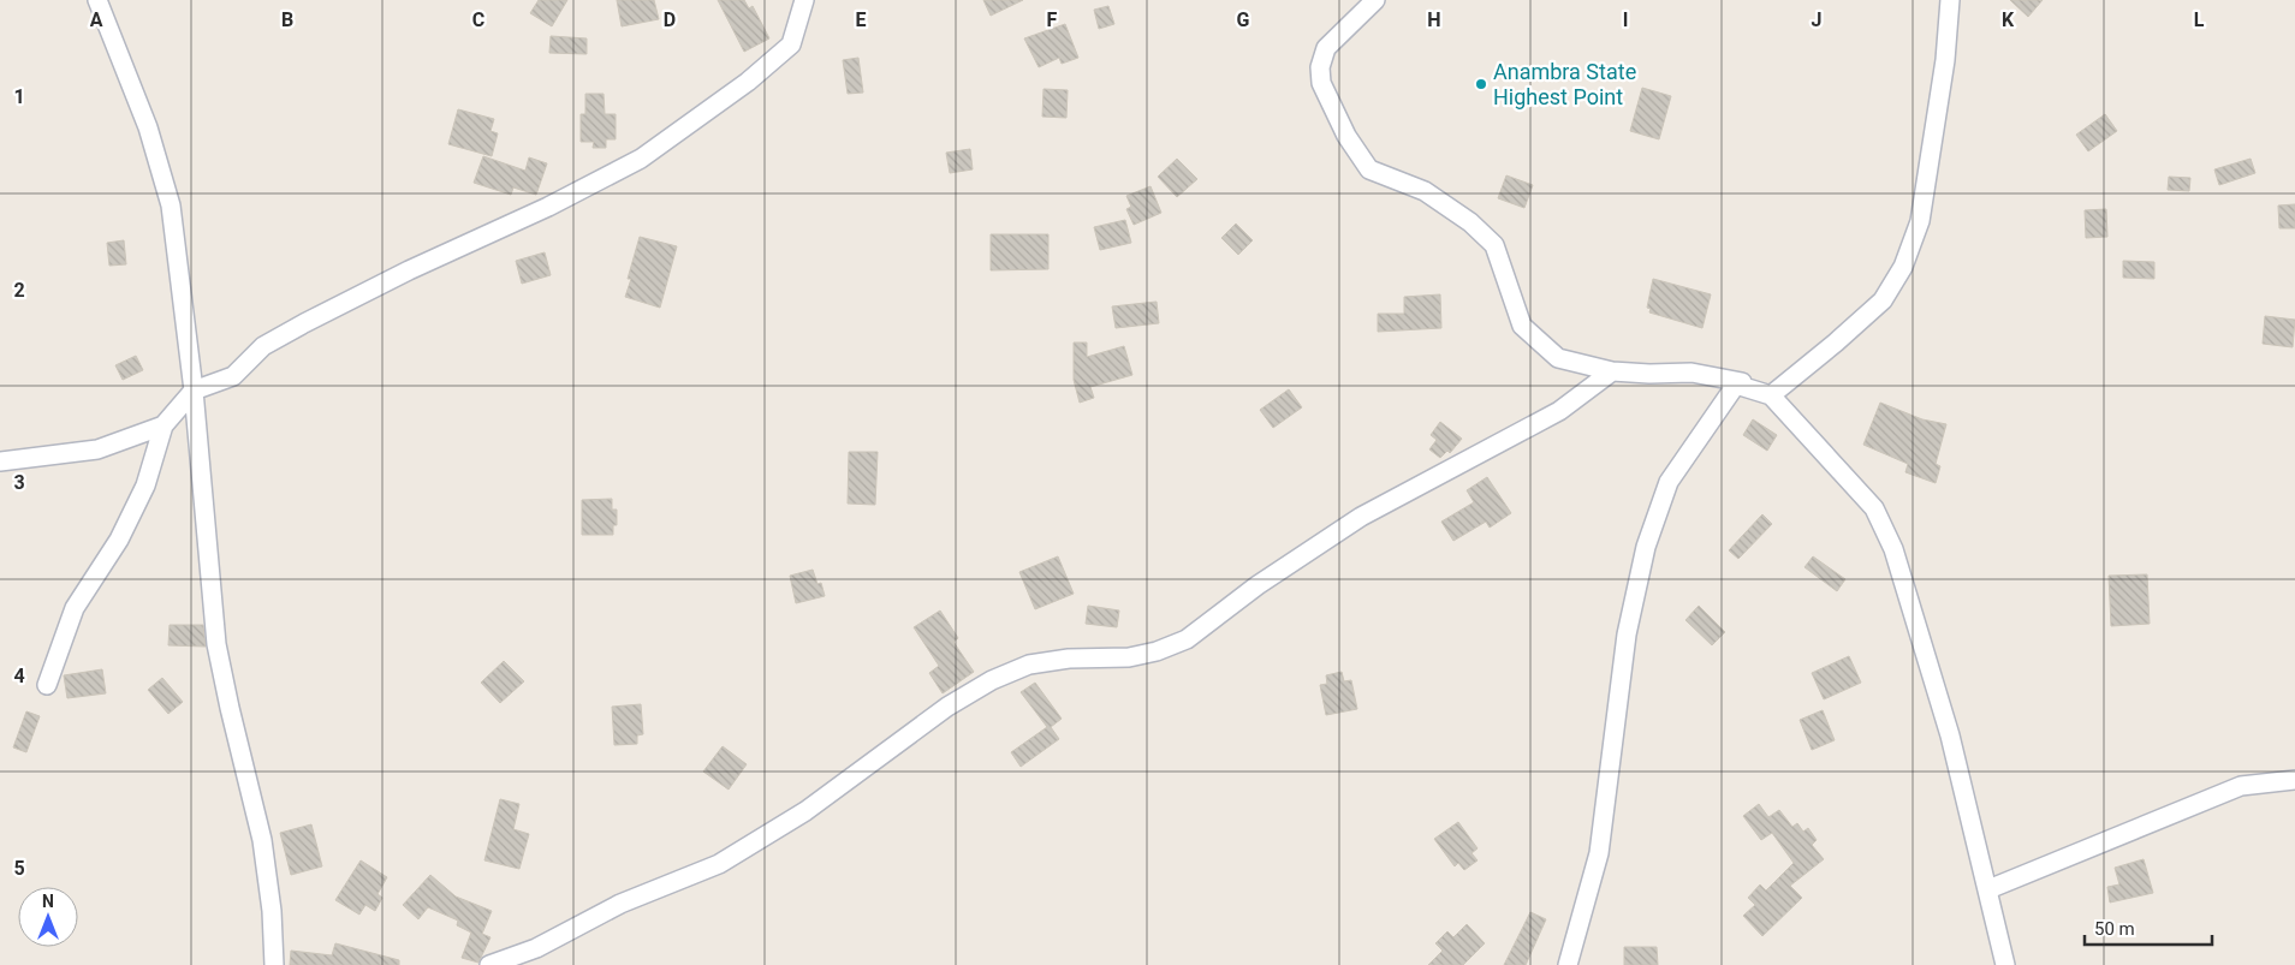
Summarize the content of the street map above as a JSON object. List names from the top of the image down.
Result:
{
  "places": ["Anambra State Highest Point"],
  "scale_bar": "50 m",
  "north": "top",
  "grid": {
    "columns": [
      "A",
      "B",
      "C",
      "D",
      "E",
      "F",
      "G",
      "H",
      "I",
      "J",
      "K",
      "L"
    ],
    "rows": [
      "1",
      "2",
      "3",
      "4",
      "5"
    ]
  }
}
